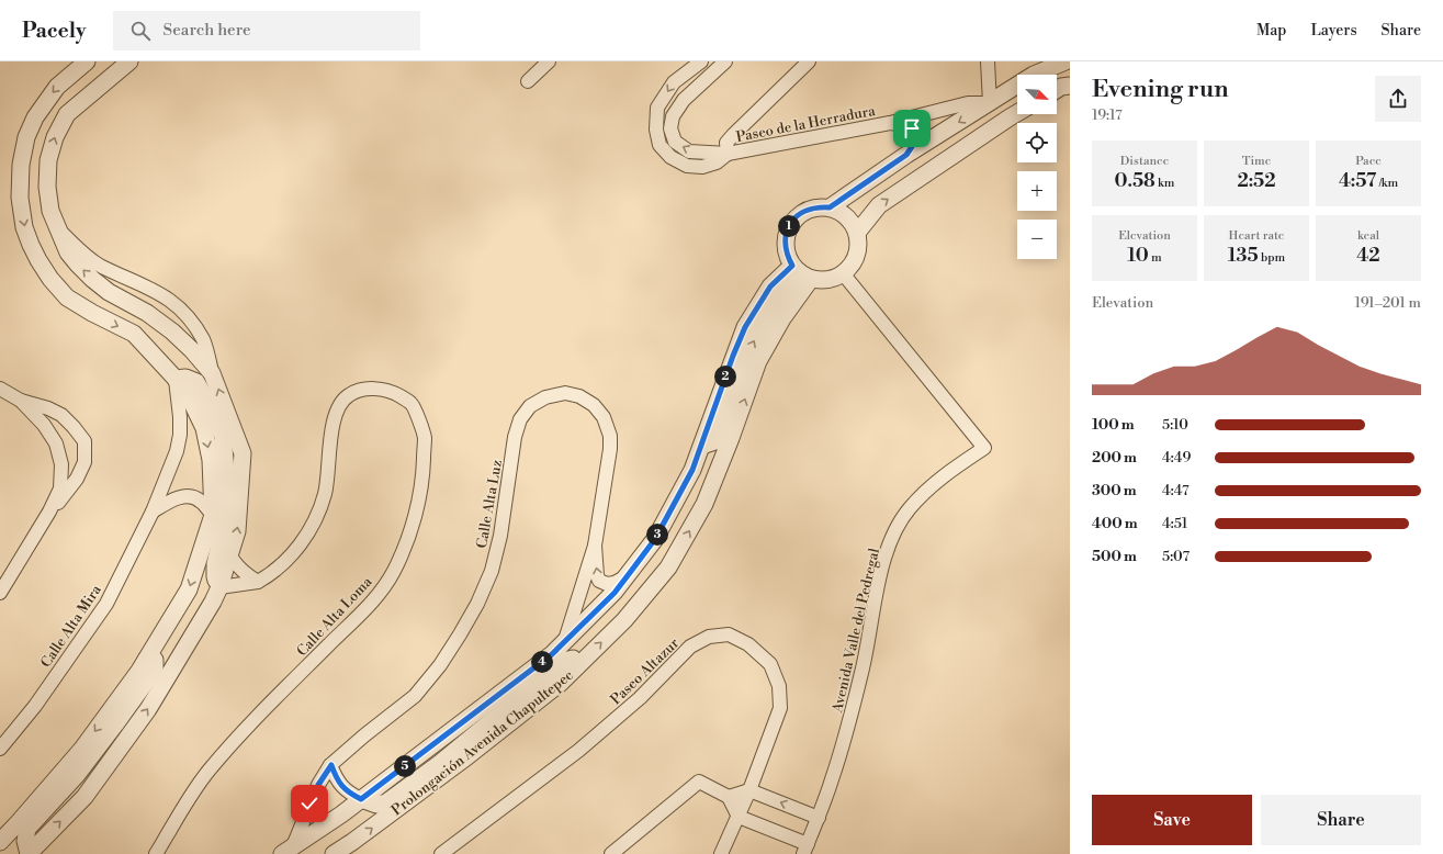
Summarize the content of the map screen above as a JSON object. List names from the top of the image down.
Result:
{
  "streets": {
    "street": [
      "Paseo de la Herradura",
      "Calle Alta Luz",
      "Calle Alta Loma",
      "Calle Alta Mira",
      "Avenida Valle del Pedregal",
      "Paseo Altazur",
      "Prolongación Avenida Chapultepec"
    ]
  },
  "crossings": [
    ["Calle Alta Luz", "Prolongación Avenida Chapultepec"],
    ["Avenida Valle del Pedregal", "Prolongación Avenida Chapultepec"]
  ],
  "north": "bottom right",
  "page": {
    "header": "Pacely",
    "search": "Search here",
    "nav": ["Map", "Layers", "Share"],
    "heading": ["Evening run", "19:17"],
    "map_buttons": ["+", "−"],
    "stats": [
      ["Distance", "0.58 km"],
      ["Time", "2:52"],
      ["Pace", "4:57 /km"],
      ["Elevation", "10 m"],
      ["Heart rate", "135 bpm"],
      ["kcal", "42"]
    ],
    "pins": [
      "1",
      "2",
      "3",
      "4",
      "5"
    ],
    "chart": ["Elevation", "191–201 m"],
    "list": [
      {
        "name": "100 m",
        "note": "5:10"
      },
      {
        "name": "200 m",
        "note": "4:49"
      },
      {
        "name": "300 m",
        "note": "4:47"
      },
      {
        "name": "400 m",
        "note": "4:51"
      },
      {
        "name": "500 m",
        "note": "5:07"
      }
    ],
    "buttons": ["Save", "Share"]
  }
}
